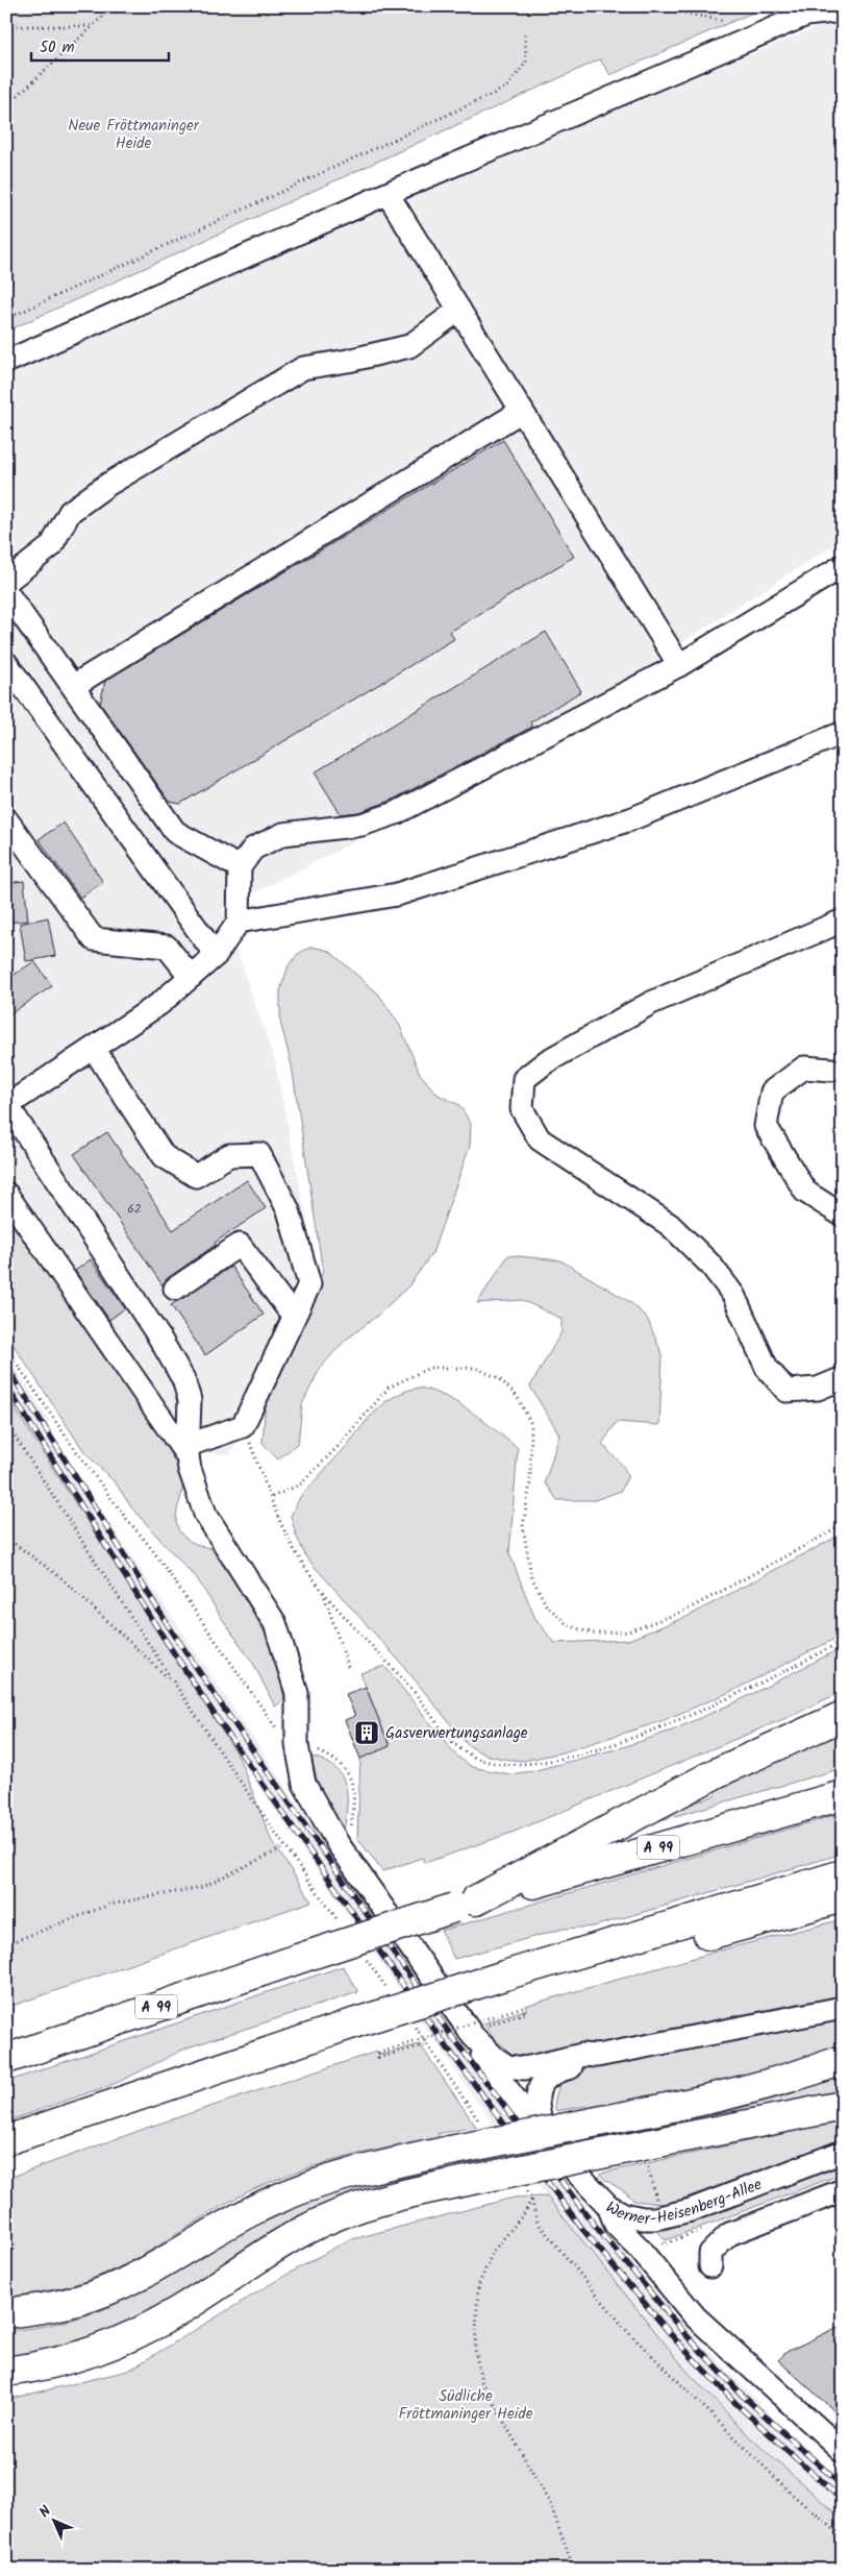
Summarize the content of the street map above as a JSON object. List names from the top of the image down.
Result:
{
  "streets": {
    "highway": ["A 99"],
    "street": ["Werner-Heisenberg-Allee"]
  },
  "parks": ["Neue Fröttmaninger Heide", "Südliche Fröttmaninger Heide"],
  "places": {
    "building": ["Gasverwertungsanlage"]
  },
  "house_numbers": ["62"],
  "scale_bar": "50 m",
  "north": "top left"
}
